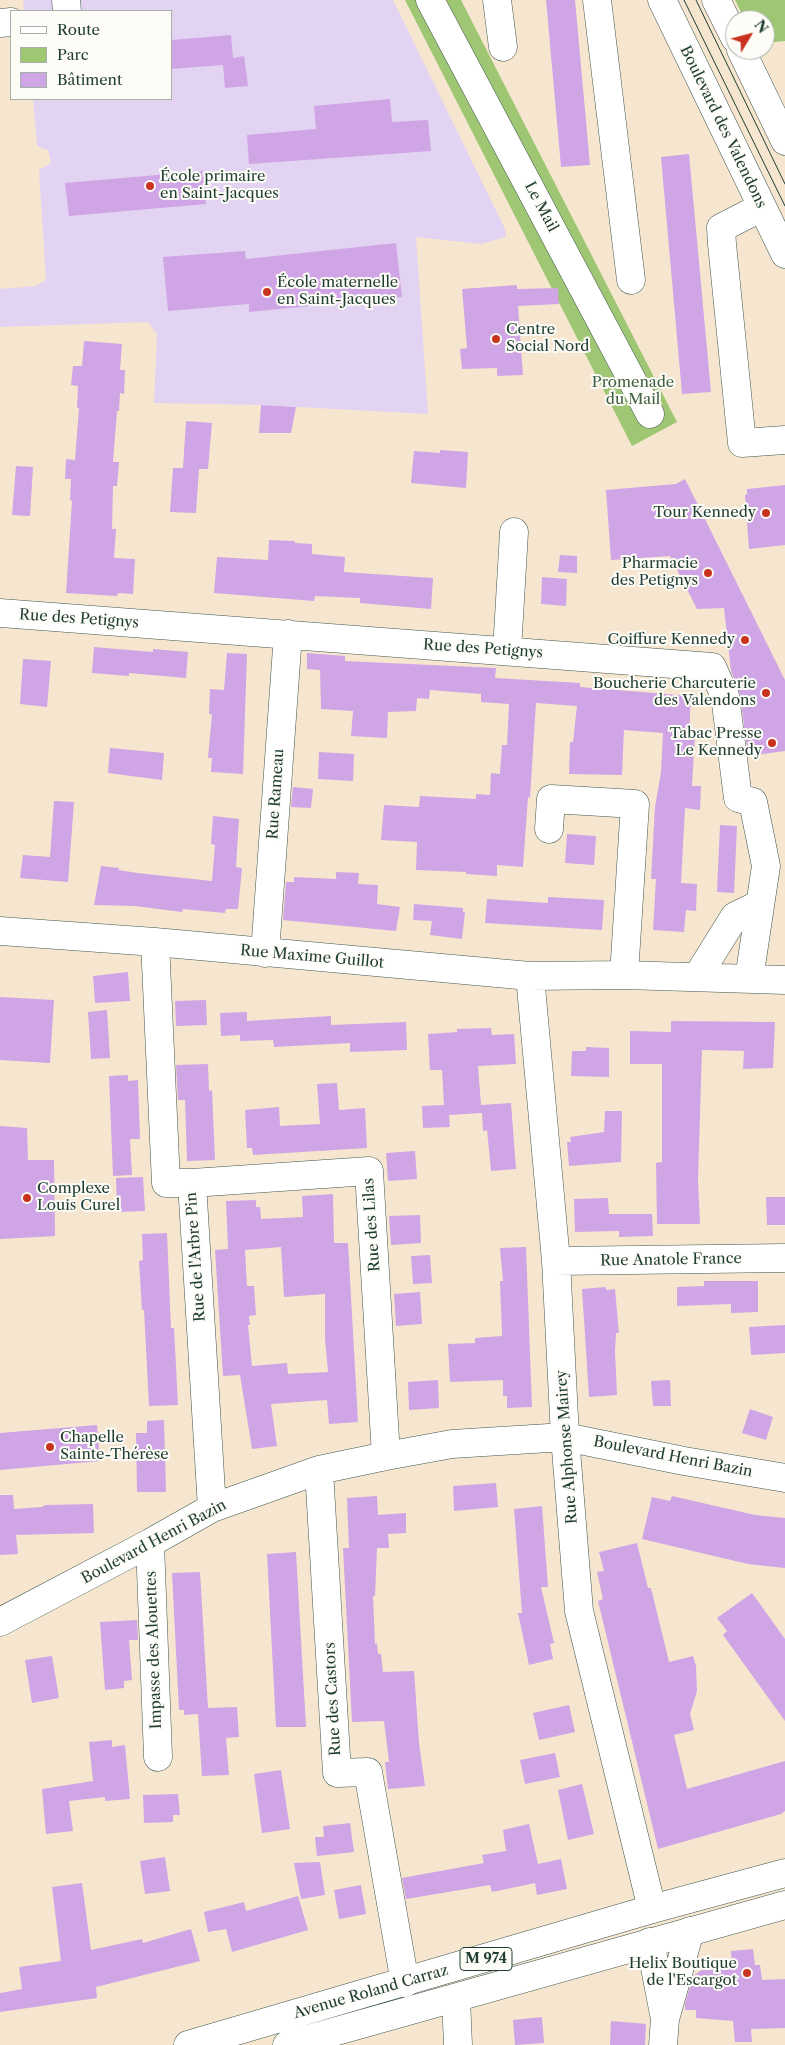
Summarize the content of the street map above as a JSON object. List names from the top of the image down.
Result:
{
  "streets": {
    "street": [
      "Boulevard des Valendons",
      "Le Mail",
      "Rue des Petignys",
      "Rue Rameau",
      "Rue Maxime Guillot",
      "Rue des Lilas",
      "Rue de l'Arbre Pin",
      "Rue Anatole France",
      "Rue Alphonse Mairey",
      "Boulevard Henri Bazin",
      "Impasse des Alouettes",
      "Rue des Castors",
      "M 974",
      "Avenue Roland Carraz"
    ]
  },
  "crossings": [
    ["Rue des Petignys", "Rue Rameau"],
    ["Rue des Petignys", "Rue Maxime Guillot"],
    ["Rue Rameau", "Rue Maxime Guillot"],
    ["Rue Maxime Guillot", "Rue de l'Arbre Pin"],
    ["Rue Maxime Guillot", "Rue Alphonse Mairey"],
    ["Rue des Lilas", "Rue de l'Arbre Pin"],
    ["Rue des Lilas", "Boulevard Henri Bazin"],
    ["Rue de l'Arbre Pin", "Boulevard Henri Bazin"],
    ["Rue Anatole France", "Rue Alphonse Mairey"],
    ["Rue Alphonse Mairey", "Boulevard Henri Bazin"],
    ["Rue Alphonse Mairey", "Avenue Roland Carraz"],
    ["Boulevard Henri Bazin", "Impasse des Alouettes"],
    ["Boulevard Henri Bazin", "Rue des Castors"],
    ["Rue des Castors", "Avenue Roland Carraz"]
  ],
  "parks": ["Promenade du Mail"],
  "places": [
    "École primaire en Saint-Jacques",
    "École maternelle en Saint-Jacques",
    "Centre Social Nord",
    "Tour Kennedy",
    "Pharmacie des Petignys",
    "Coiffure Kennedy",
    "Boucherie Charcuterie des Valendons",
    "Tabac Presse Le Kennedy",
    "Complexe Louis Curel",
    "Chapelle Sainte-Thérèse",
    "Helix Boutique de l'Escargot"
  ],
  "legend": ["Route", "Parc", "Bâtiment"],
  "north": "top right"
}
